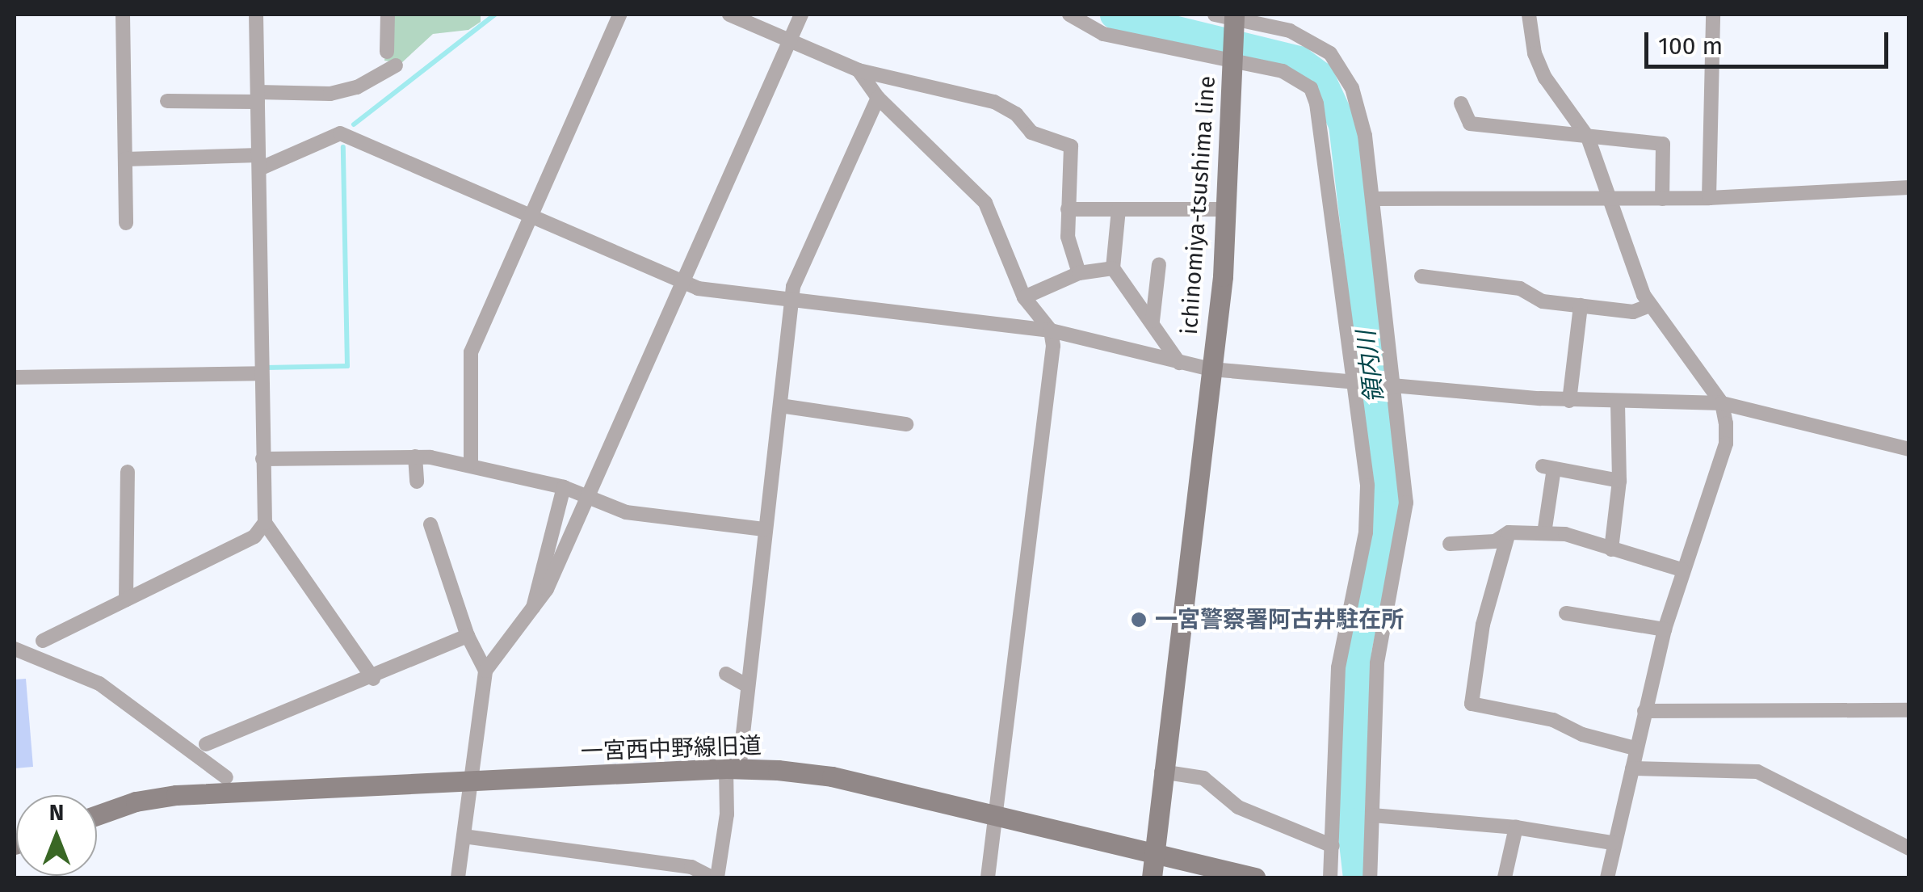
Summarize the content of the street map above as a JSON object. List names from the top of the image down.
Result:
{
  "streets": {
    "street": ["ichinomiya-tsushima line", "一宮西中野線旧道"]
  },
  "crossings": [
    ["ichinomiya-tsushima line", "一宮西中野線旧道"]
  ],
  "water": ["領内川"],
  "places": ["一宮警察署阿古井駐在所"],
  "scale_bar": "100 m",
  "north": "top"
}
